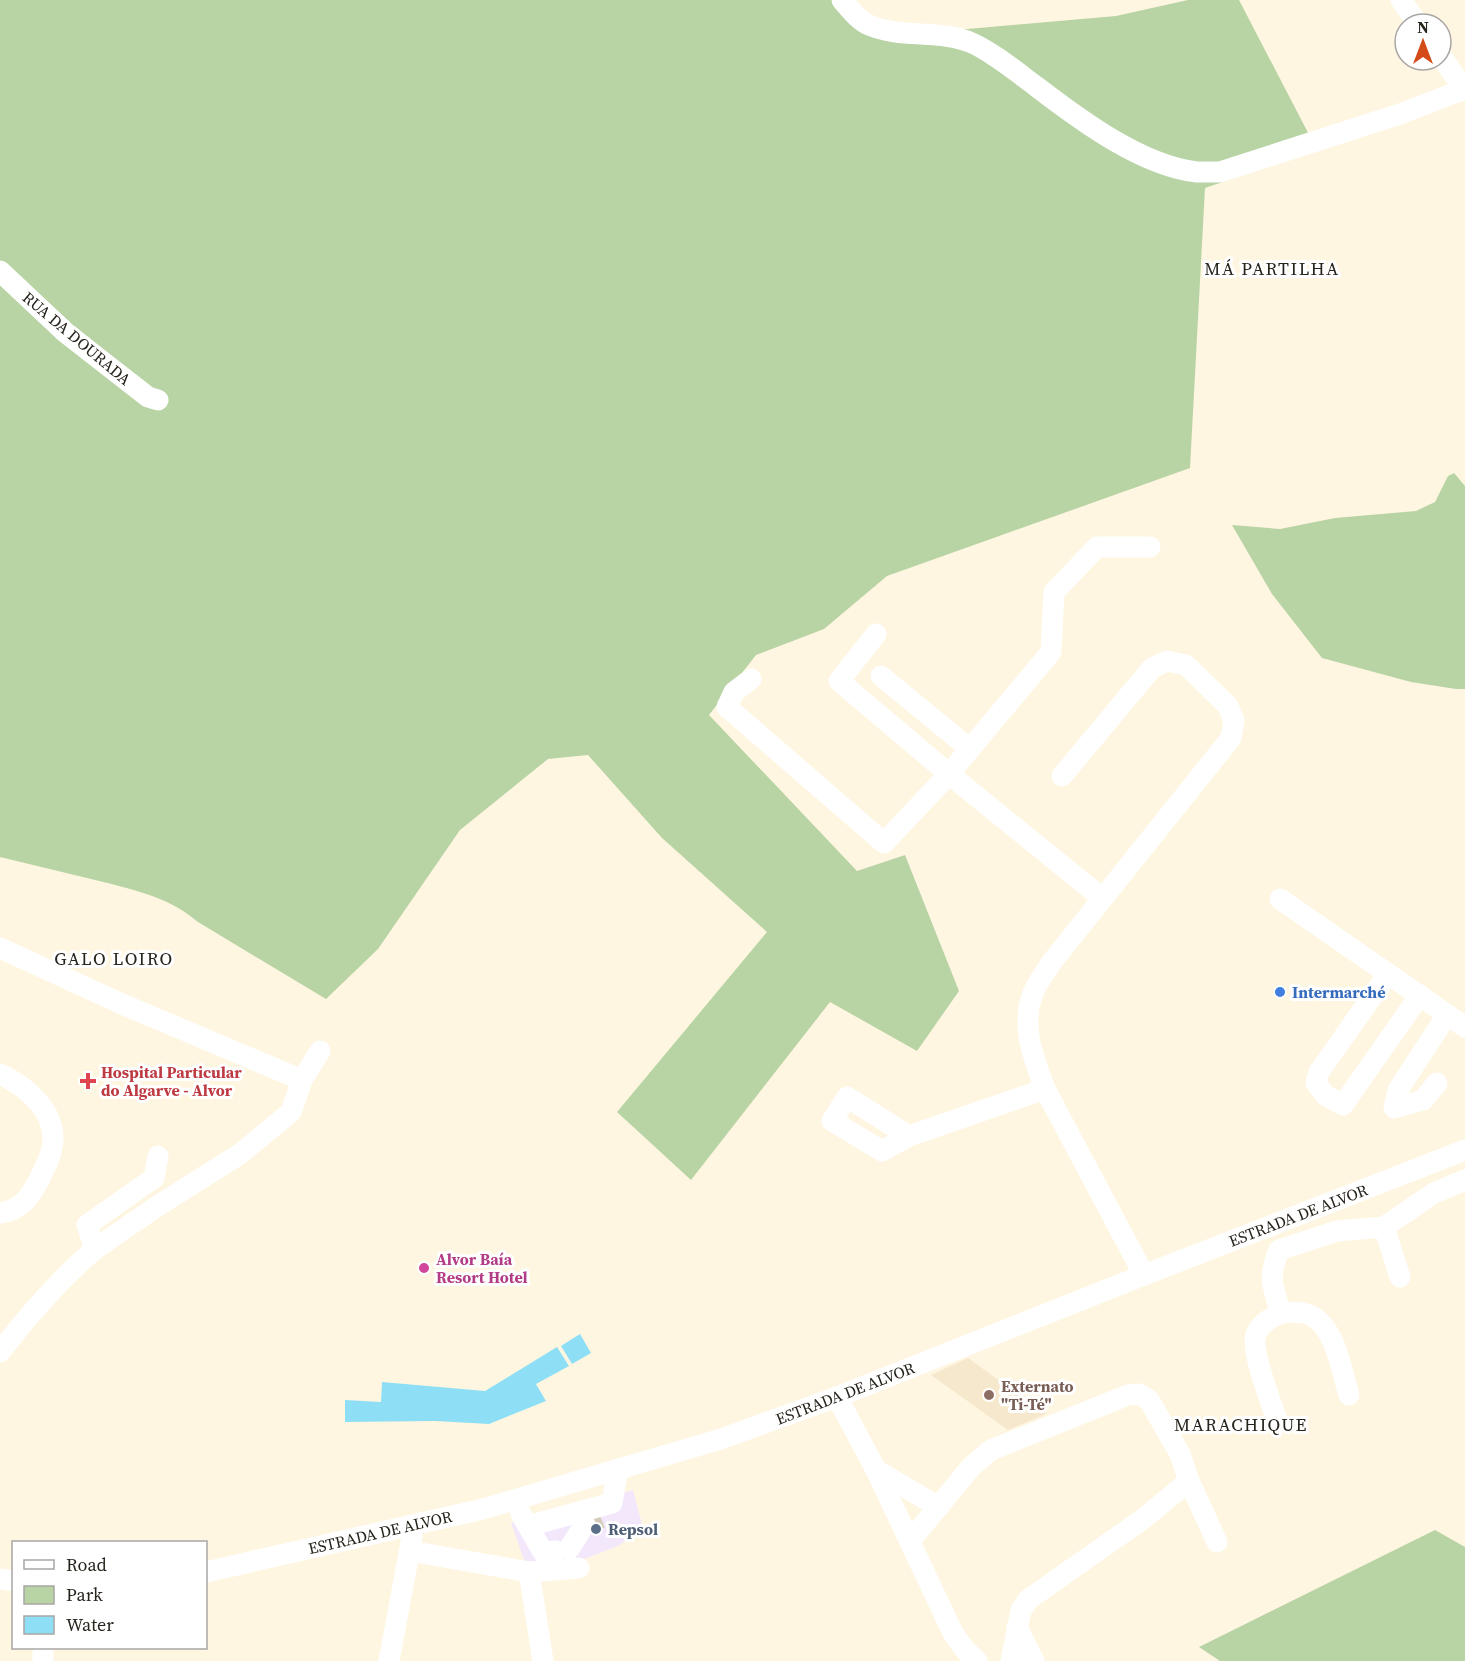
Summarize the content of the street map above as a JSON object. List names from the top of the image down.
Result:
{
  "streets": {
    "street": ["RUA DA DOURADA", "ESTRADA DE ALVOR"]
  },
  "districts": ["MÁ PARTILHA", "GALO LOIRO", "MARACHIQUE"],
  "places": {
    "other": [
      "Intermarché",
      "Alvor Baía Resort Hotel",
      "Externato \"Ti-Té\"",
      "Repsol"
    ],
    "health": ["Hospital Particular do Algarve - Alvor"]
  },
  "legend": ["Road", "Park", "Water"],
  "north": "top"
}
